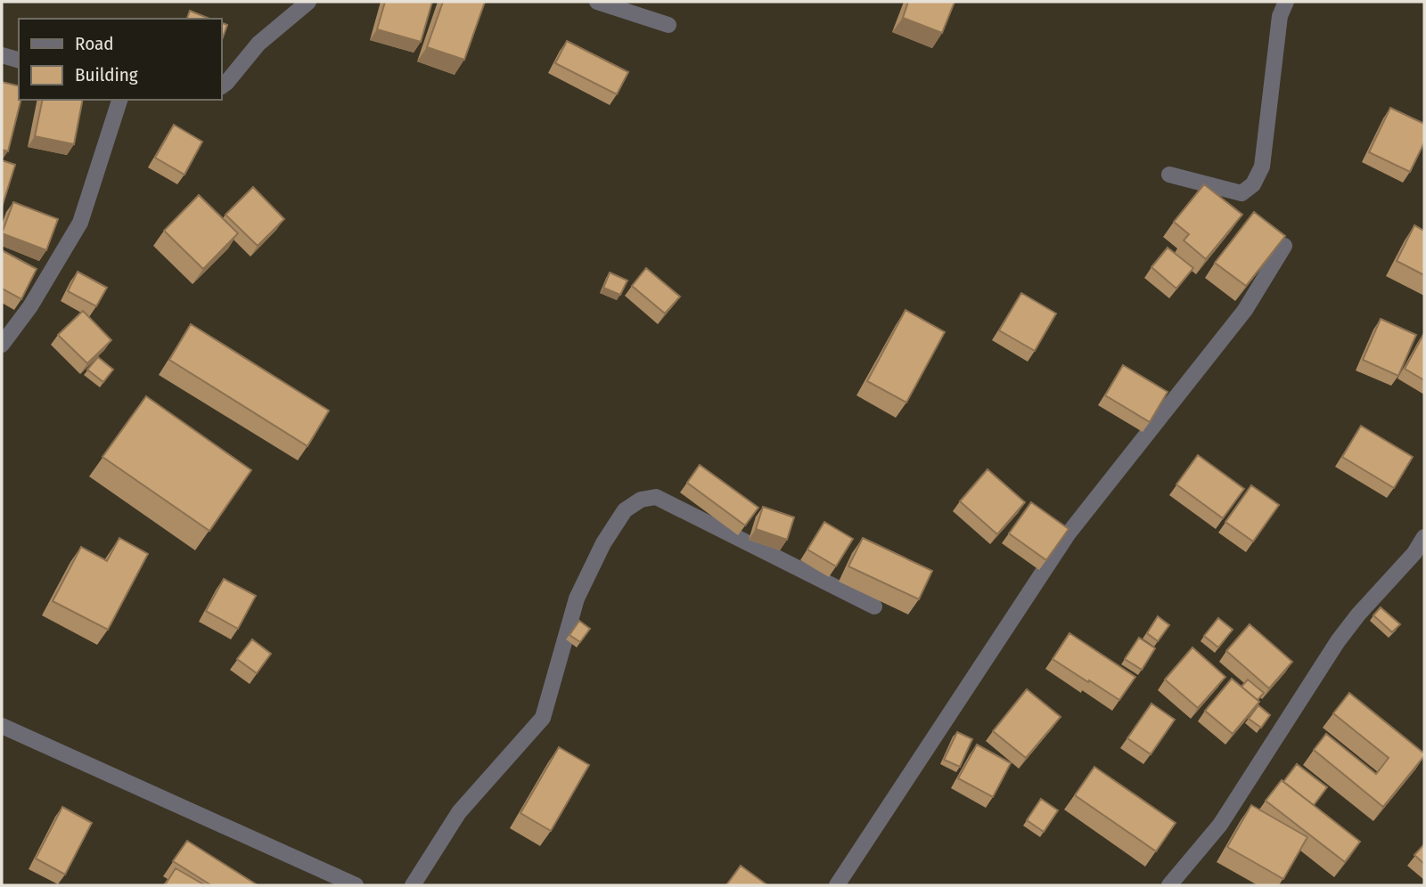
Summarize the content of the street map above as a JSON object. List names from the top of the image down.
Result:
{
  "legend": ["Road", "Building"]
}
